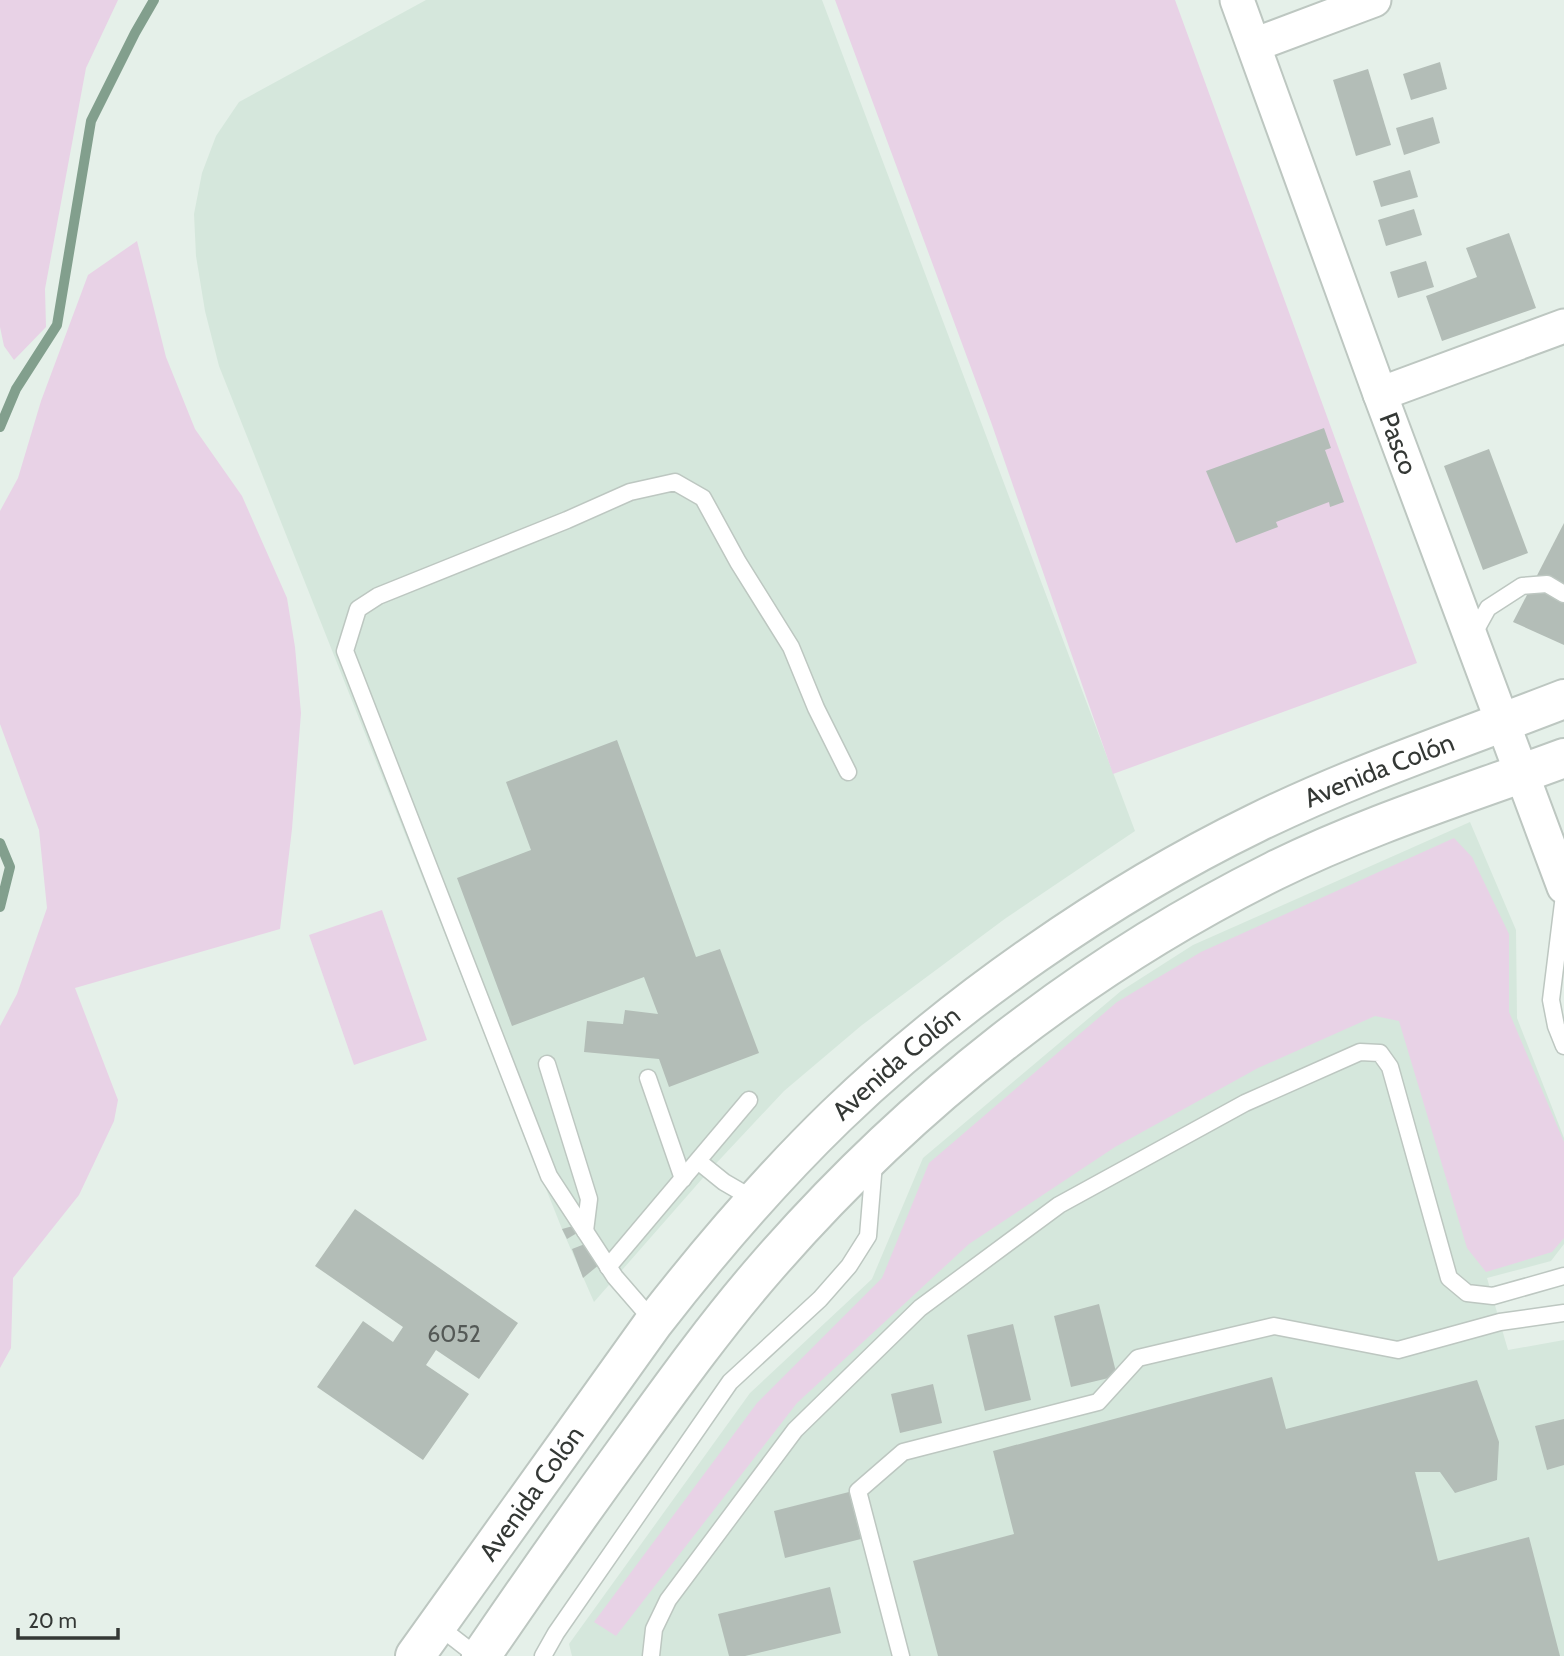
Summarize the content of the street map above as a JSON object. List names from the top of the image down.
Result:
{
  "streets": {
    "main road": ["Avenida Colón"],
    "street": ["Pasco"]
  },
  "crossings": [
    ["Pasco", "Avenida Colón"]
  ],
  "house_numbers": ["6052"],
  "scale_bar": "20 m"
}
